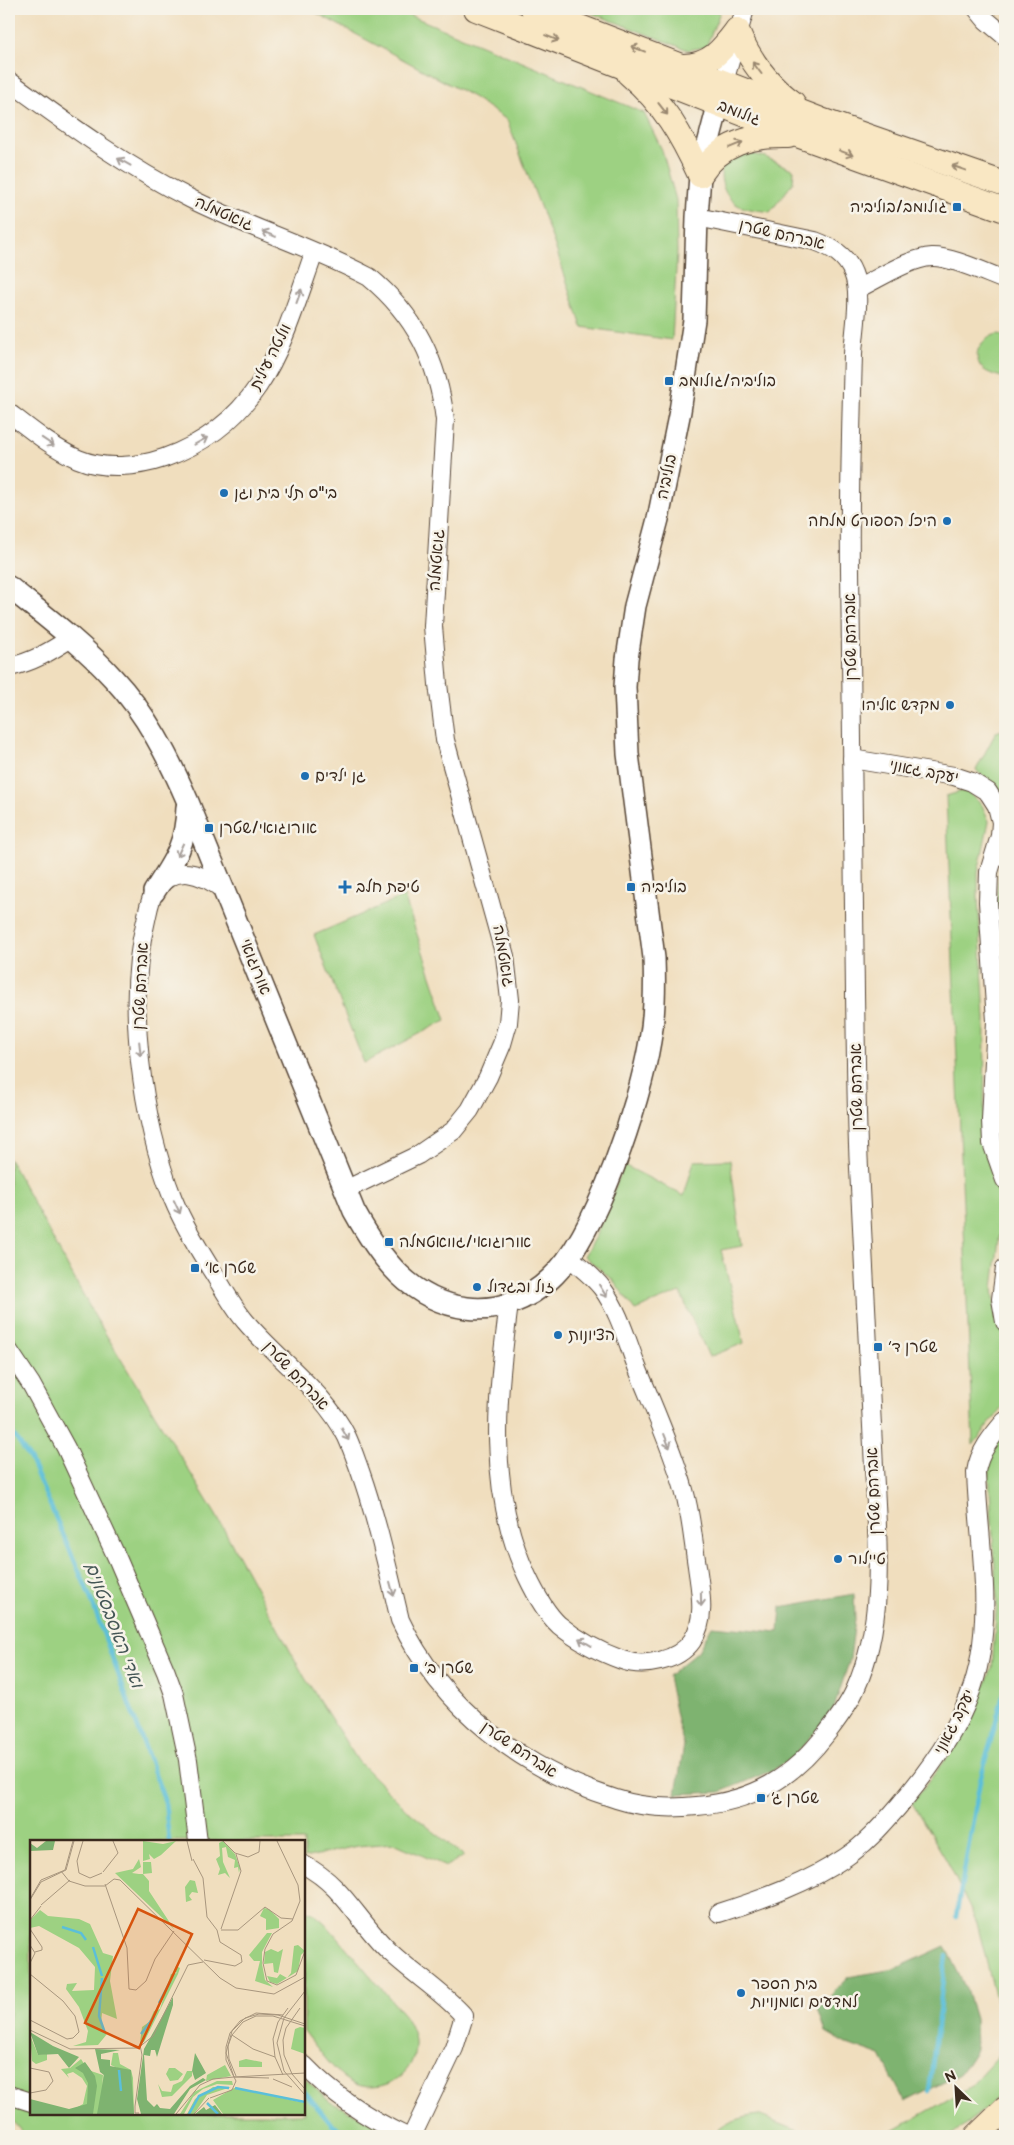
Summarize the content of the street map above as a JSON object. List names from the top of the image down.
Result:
{
  "streets": {
    "main road": ["גולומב"],
    "street": [
      "גואטמלה",
      "אברהם שטרן",
      "וולטה עילית",
      "בוליביה",
      "יעקב גאוני",
      "אורוגואי"
    ]
  },
  "crossings": [
    ["גולומב", "בוליביה"],
    ["גואטמלה", "וולטה עילית"],
    ["גואטמלה", "אורוגואי"],
    ["אברהם שטרן", "בוליביה"],
    ["אברהם שטרן", "יעקב גאוני"],
    ["בוליביה", "אורוגואי"]
  ],
  "water": ["ואדי האסבסטונים"],
  "places": {
    "transit": [
      "גולומב/בוליביה",
      "בוליביה/גולומב",
      "אורוגואי/שטרן",
      "בוליביה",
      "אורוגואי/גוואטמלה",
      "שטרן א׳",
      "שטרן ד׳",
      "שטרן ב׳",
      "שטרן ג׳"
    ],
    "other": [
      "בי\"ס תלי בית וגן",
      "היכל הספורט מלחה",
      "מקדש אליהו",
      "גן ילדים",
      "זול ובגדול",
      "הציונות",
      "טיילור",
      "בית הספר למדעים ואמנויות"
    ],
    "health": ["טיפת חלב"]
  },
  "north": "top left"
}
